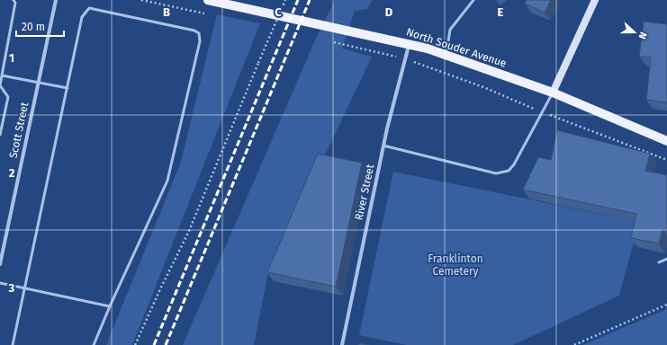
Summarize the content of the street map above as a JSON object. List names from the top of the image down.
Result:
{
  "streets": {
    "main road": ["North Souder Avenue"],
    "street": ["Scott Street", "River Street"]
  },
  "crossings": [
    ["North Souder Avenue", "River Street"]
  ],
  "parks": ["Franklinton Cemetery"],
  "scale_bar": "20 m",
  "north": "right",
  "grid": {
    "columns": [
      "B",
      "C",
      "D",
      "E"
    ],
    "rows": ["1", "2", "3"]
  }
}
